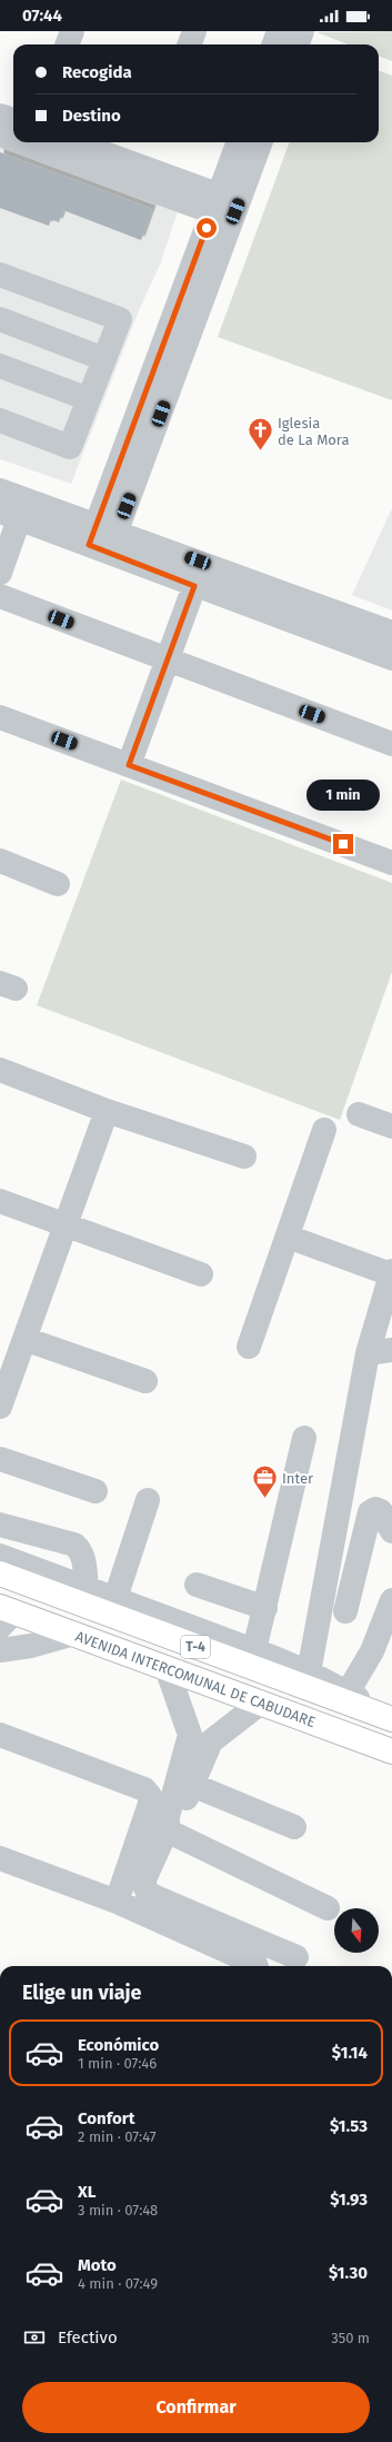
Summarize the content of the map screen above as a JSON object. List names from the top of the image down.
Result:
{
  "streets": {
    "highway": ["T-4", "AVENIDA INTERCOMUNAL DE CABUDARE"]
  },
  "places": {
    "church": ["Iglesia de La Mora"],
    "office": ["Inter"]
  },
  "north": "bottom",
  "page": {
    "status": "07:44",
    "banner": ["Recogida", "Destino"],
    "bubble": "1 min",
    "heading": "Elige un viaje",
    "list": [
      {
        "name": "Económico",
        "note": "1 min · 07:46",
        "value": "$1.14"
      },
      {
        "name": "Confort",
        "note": "2 min · 07:47",
        "value": "$1.53"
      },
      {
        "name": "XL",
        "note": "3 min · 07:48",
        "value": "$1.93"
      },
      {
        "name": "Moto",
        "note": "4 min · 07:49",
        "value": "$1.30"
      }
    ],
    "pay": ["Efectivo", "350 m"],
    "buttons": "Confirmar"
  }
}
